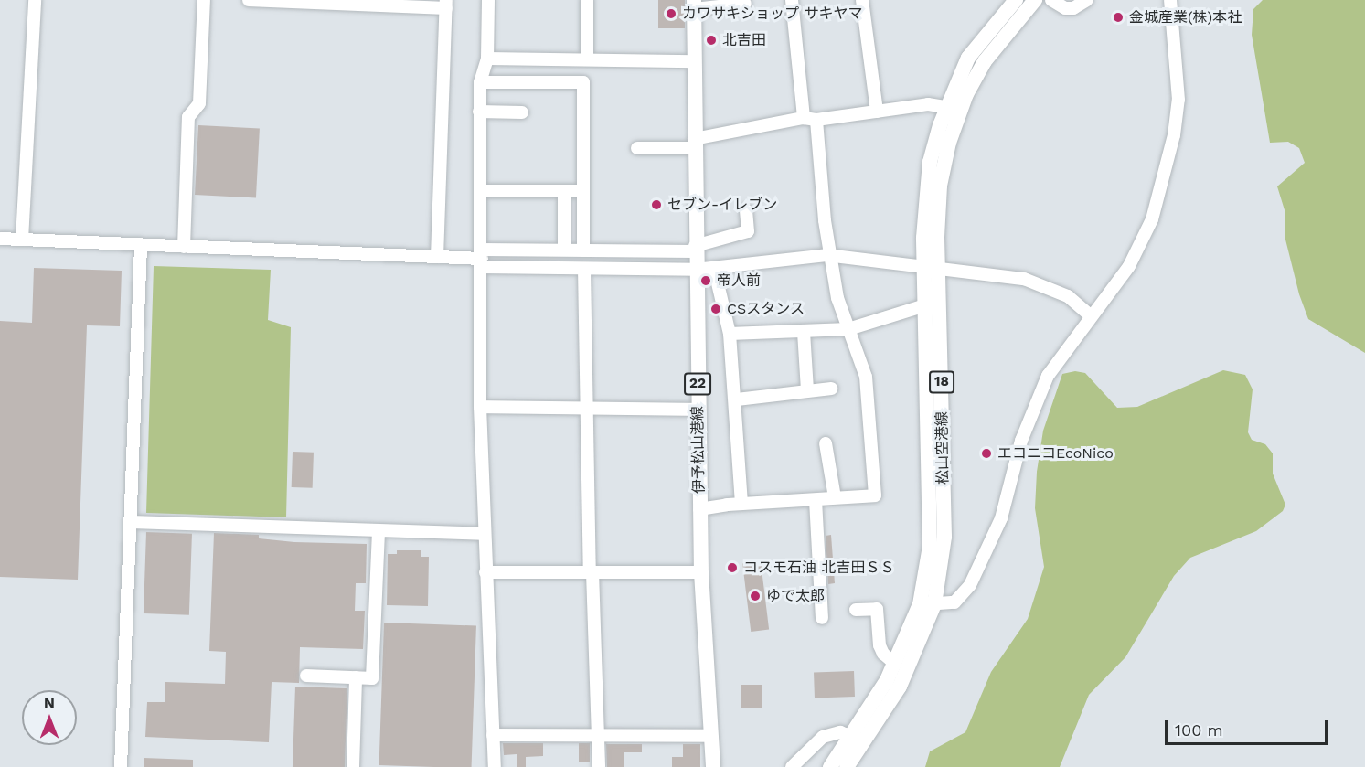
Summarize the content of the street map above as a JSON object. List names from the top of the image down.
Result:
{
  "streets": {
    "main road": [
      "18",
      "22",
      "松山空港線",
      "伊予松山港線"
    ]
  },
  "places": [
    "カワサキショップ サキヤマ",
    "金城産業(株)本社",
    "北吉田",
    "セブン-イレブン",
    "帝人前",
    "CSスタンス",
    "エコニコEcoNico",
    "コスモ石油 北吉田ＳＳ",
    "ゆで太郎"
  ],
  "scale_bar": "100 m",
  "north": "top"
}
